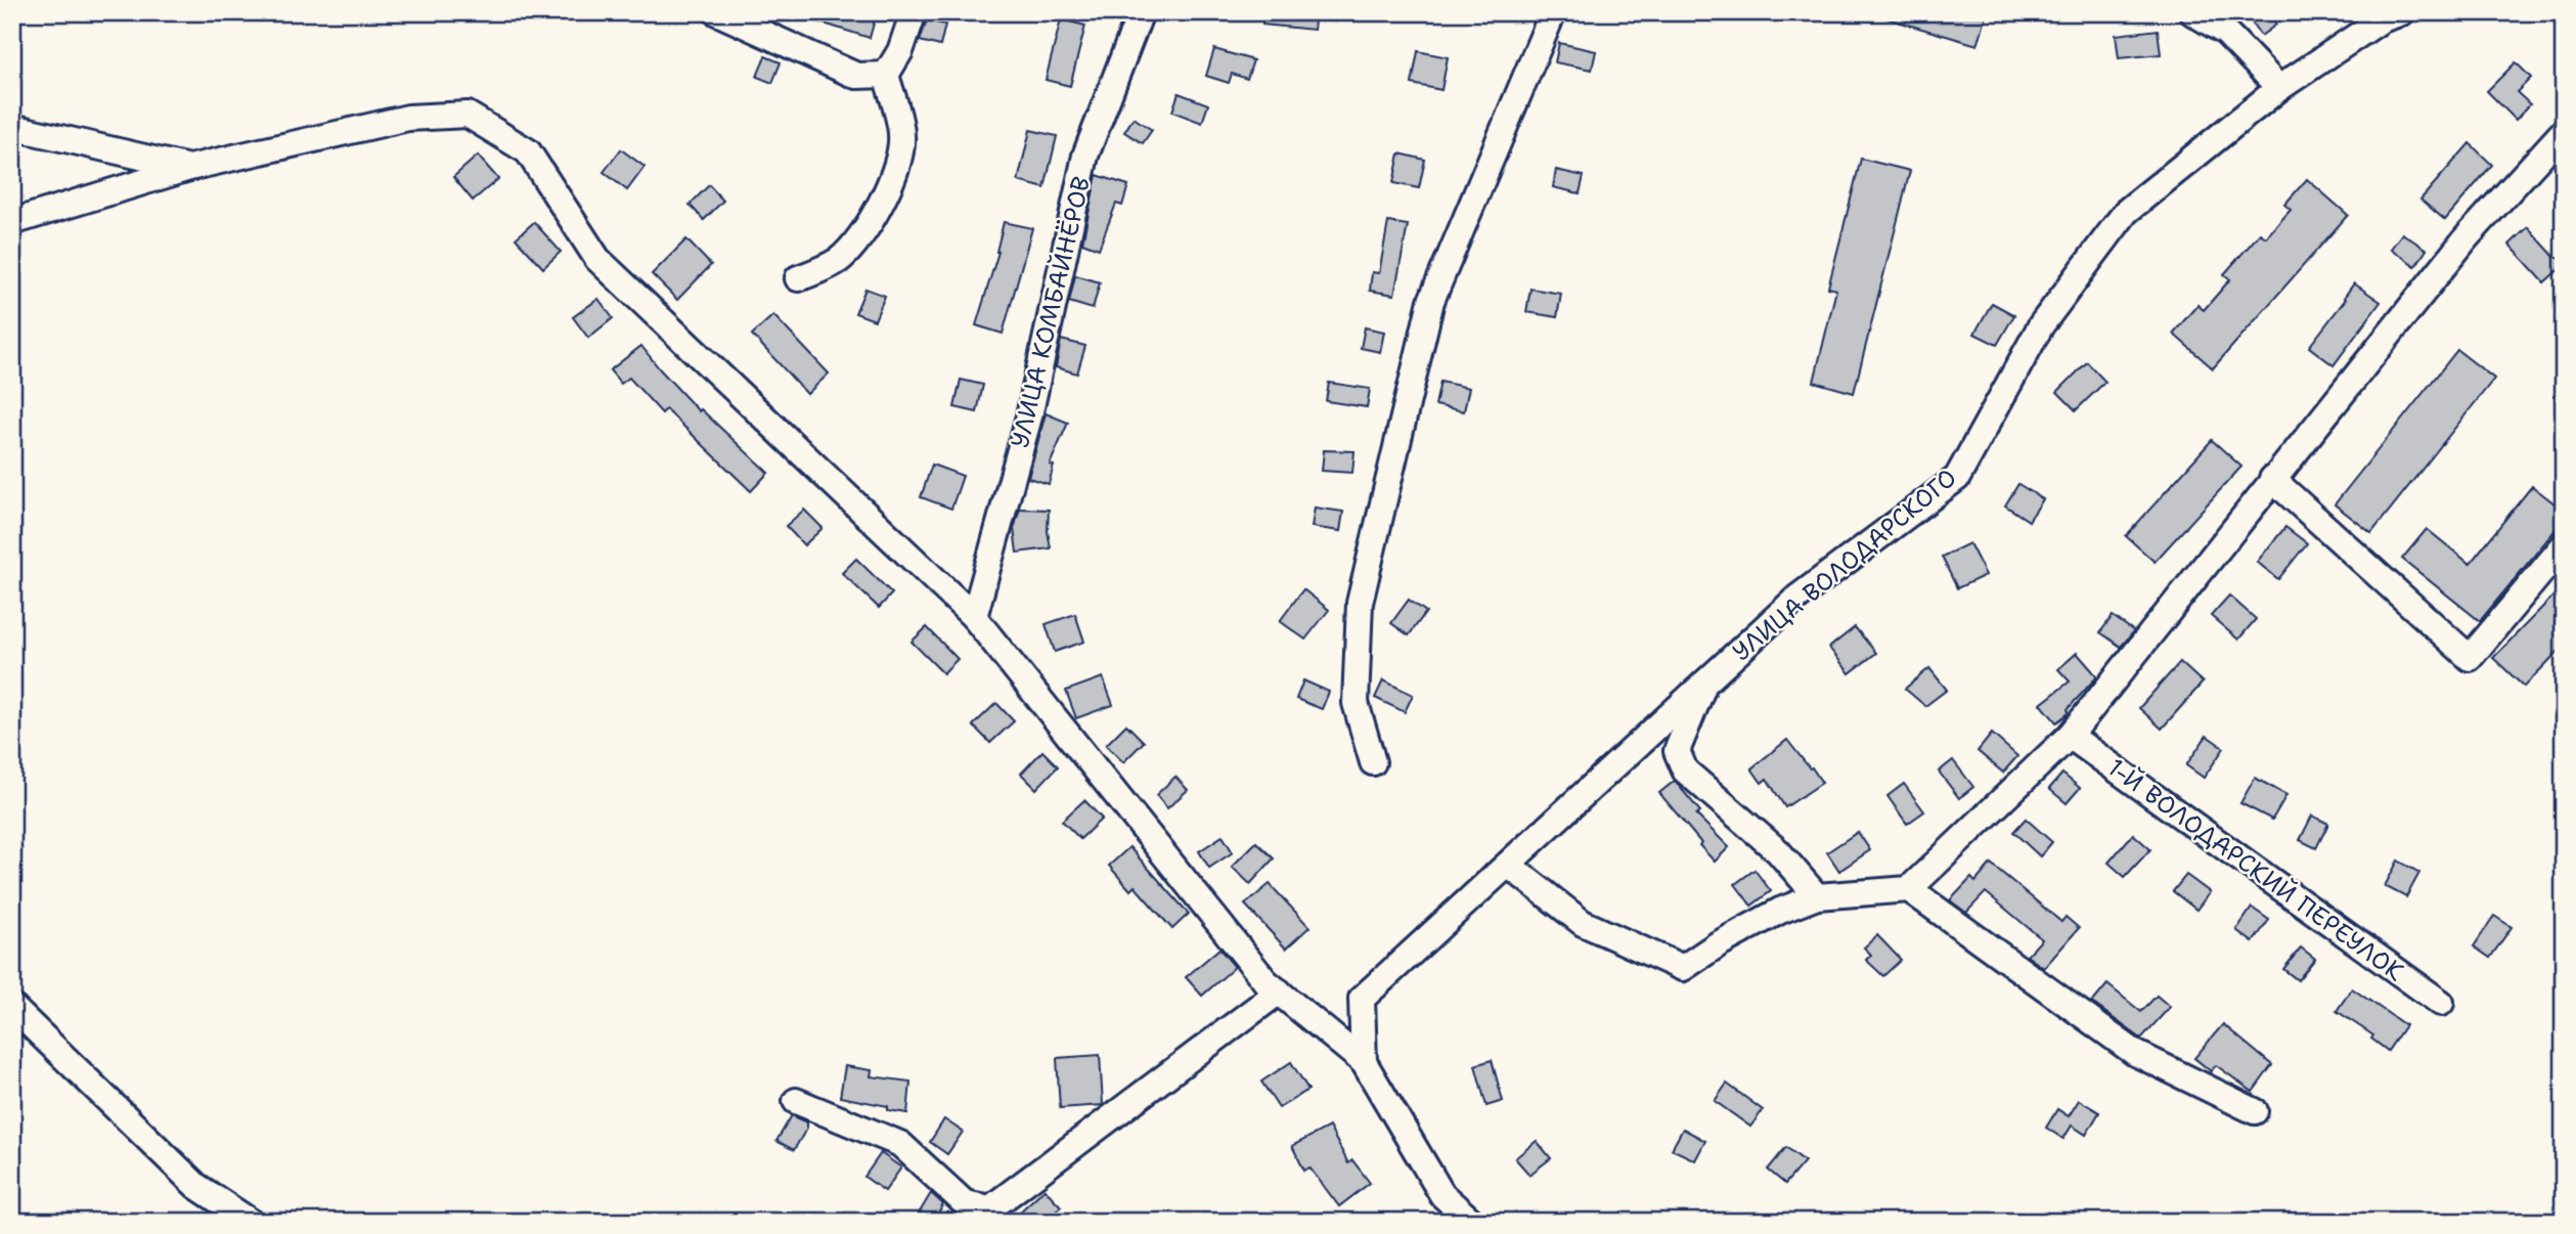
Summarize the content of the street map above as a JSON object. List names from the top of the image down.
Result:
{
  "streets": {
    "street": ["УЛИЦА КОМБАЙНЁРОВ", "УЛИЦА ВОЛОДАРСКОГО", "1-Й ВОЛОДАРСКИЙ ПЕРЕУЛОК"]
  }
}
